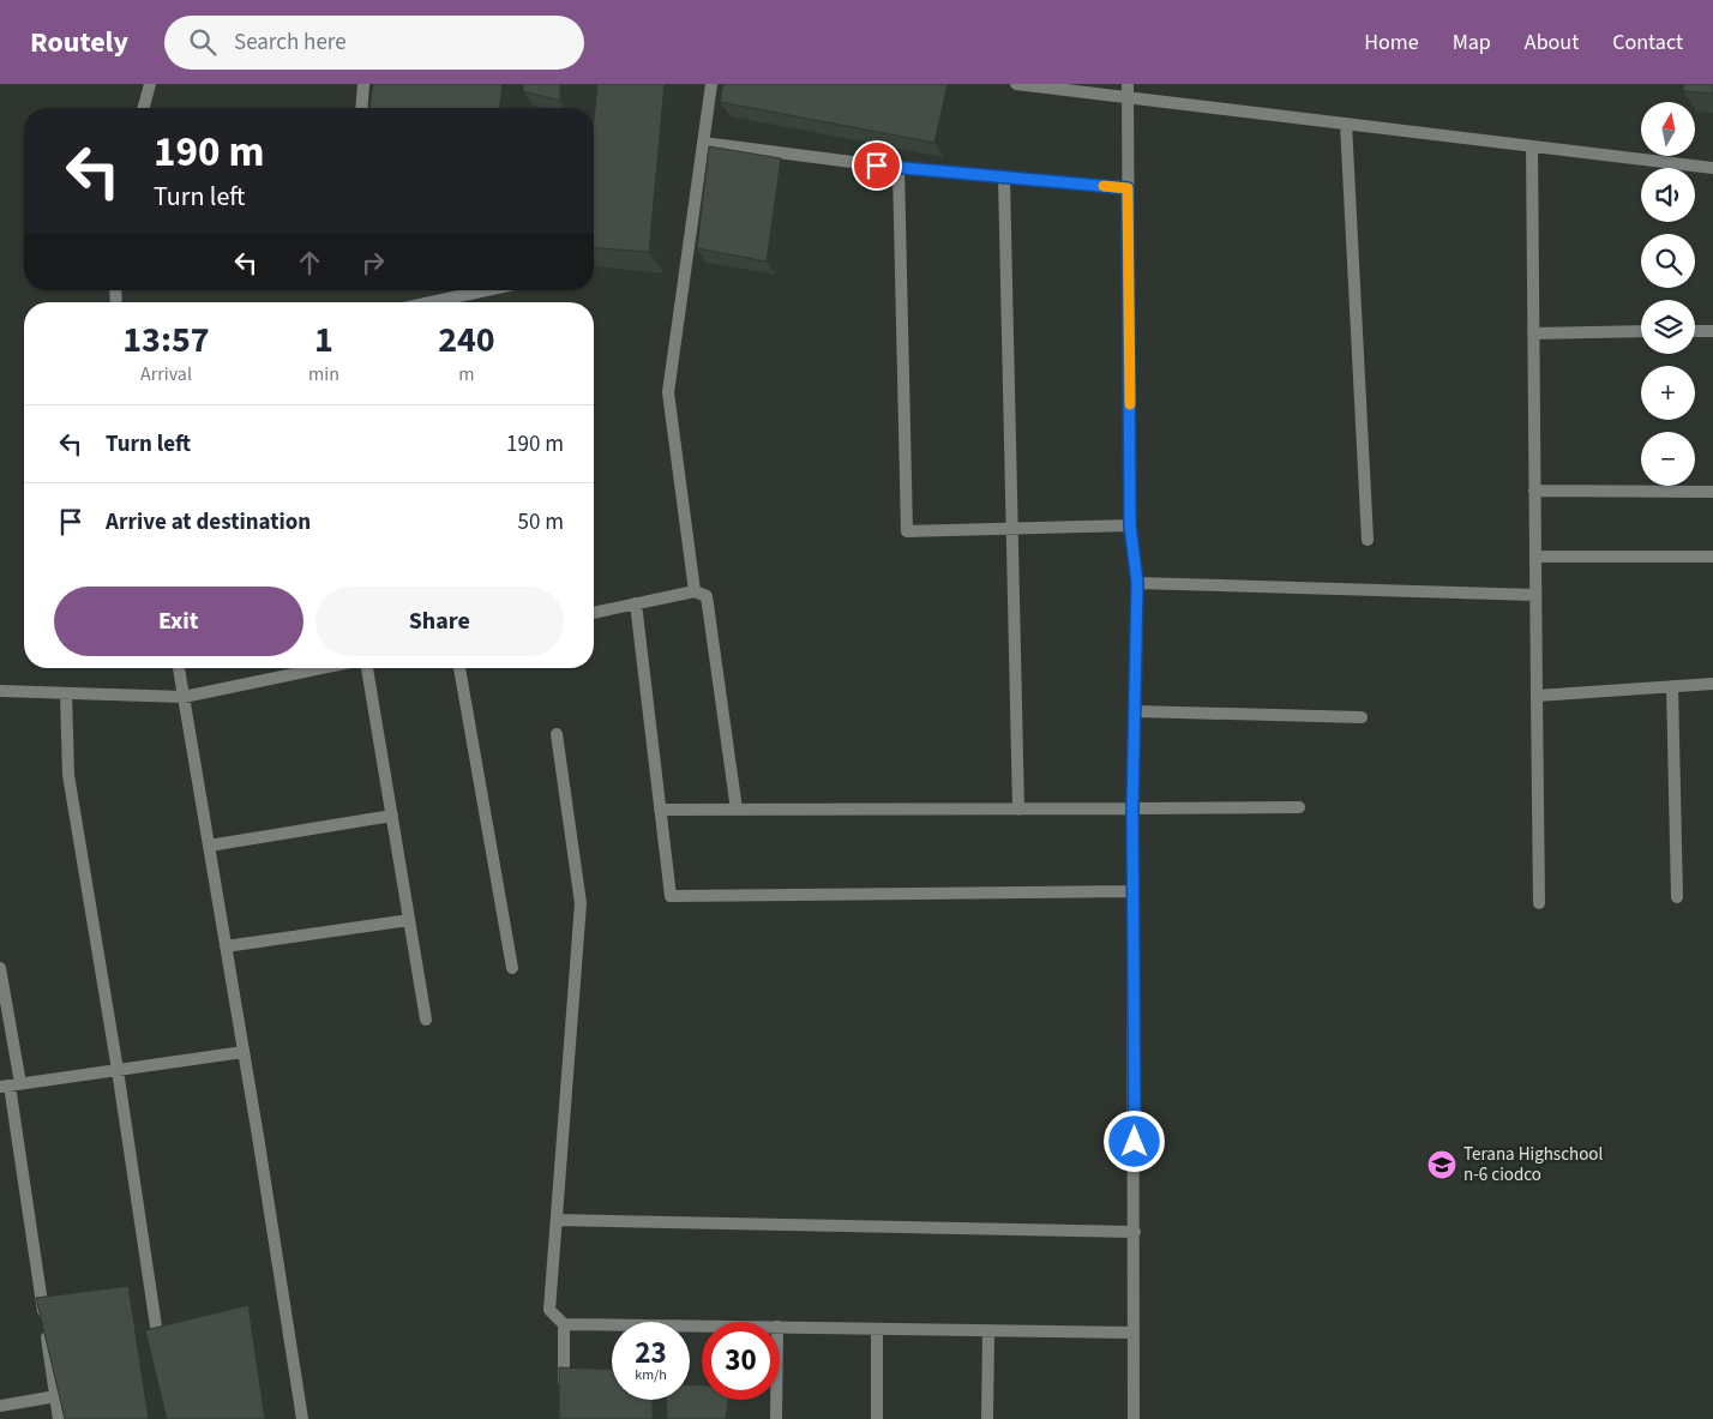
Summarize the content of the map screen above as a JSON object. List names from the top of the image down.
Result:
{
  "places": {
    "school or university": ["Terana Highschool n-6 ciodco"]
  },
  "north": "top",
  "page": {
    "header": "Routely",
    "search": "Search here",
    "nav": [
      "Home",
      "Map",
      "About",
      "Contact"
    ],
    "map_buttons": ["+", "−"],
    "turn": ["190 m", "Turn left"],
    "eta": [
      "13:57",
      "Arrival",
      "1",
      "min",
      "240",
      "m"
    ],
    "list": [
      {
        "name": "Turn left",
        "value": "190 m"
      },
      {
        "name": "Arrive at destination",
        "value": "50 m"
      }
    ],
    "buttons": ["Exit", "Share"],
    "speed": "23 km/h",
    "limit": "30"
  }
}
